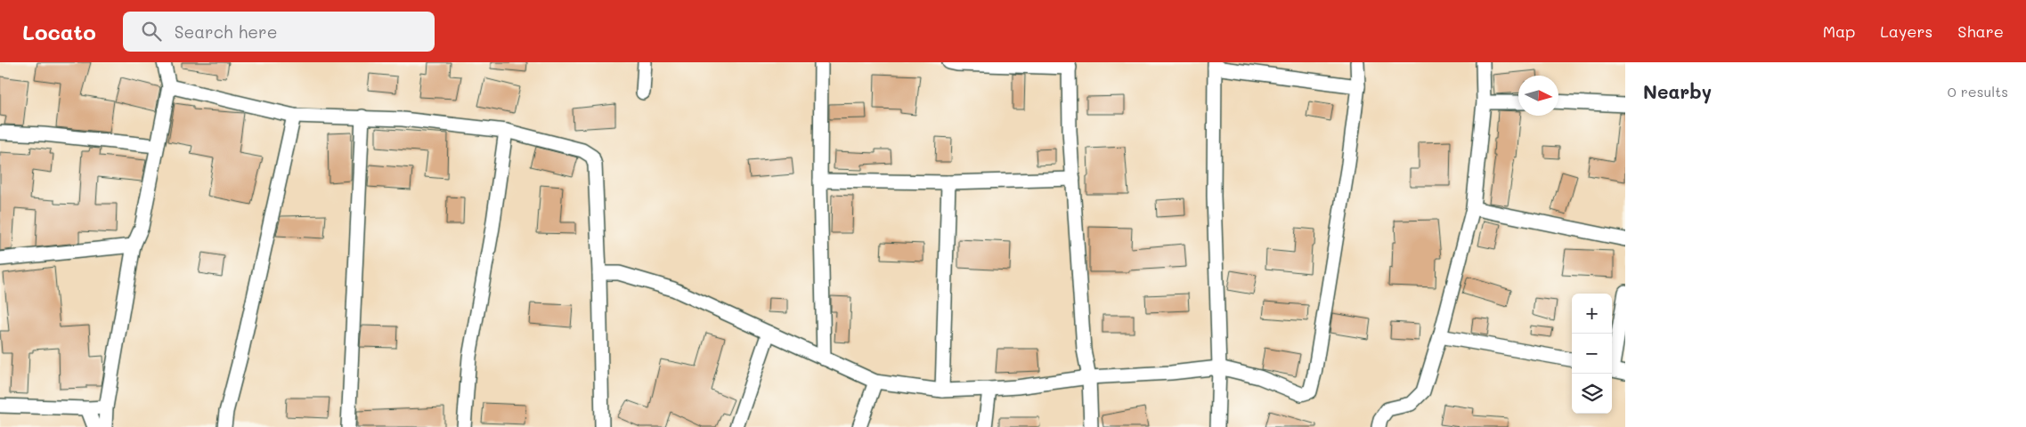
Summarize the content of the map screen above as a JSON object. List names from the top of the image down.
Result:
{
  "north": "right",
  "page": {
    "header": "Locato",
    "search": "Search here",
    "nav": ["Map", "Layers", "Share"],
    "heading": ["Nearby", "0 results"],
    "map_buttons": ["+", "−"]
  }
}
